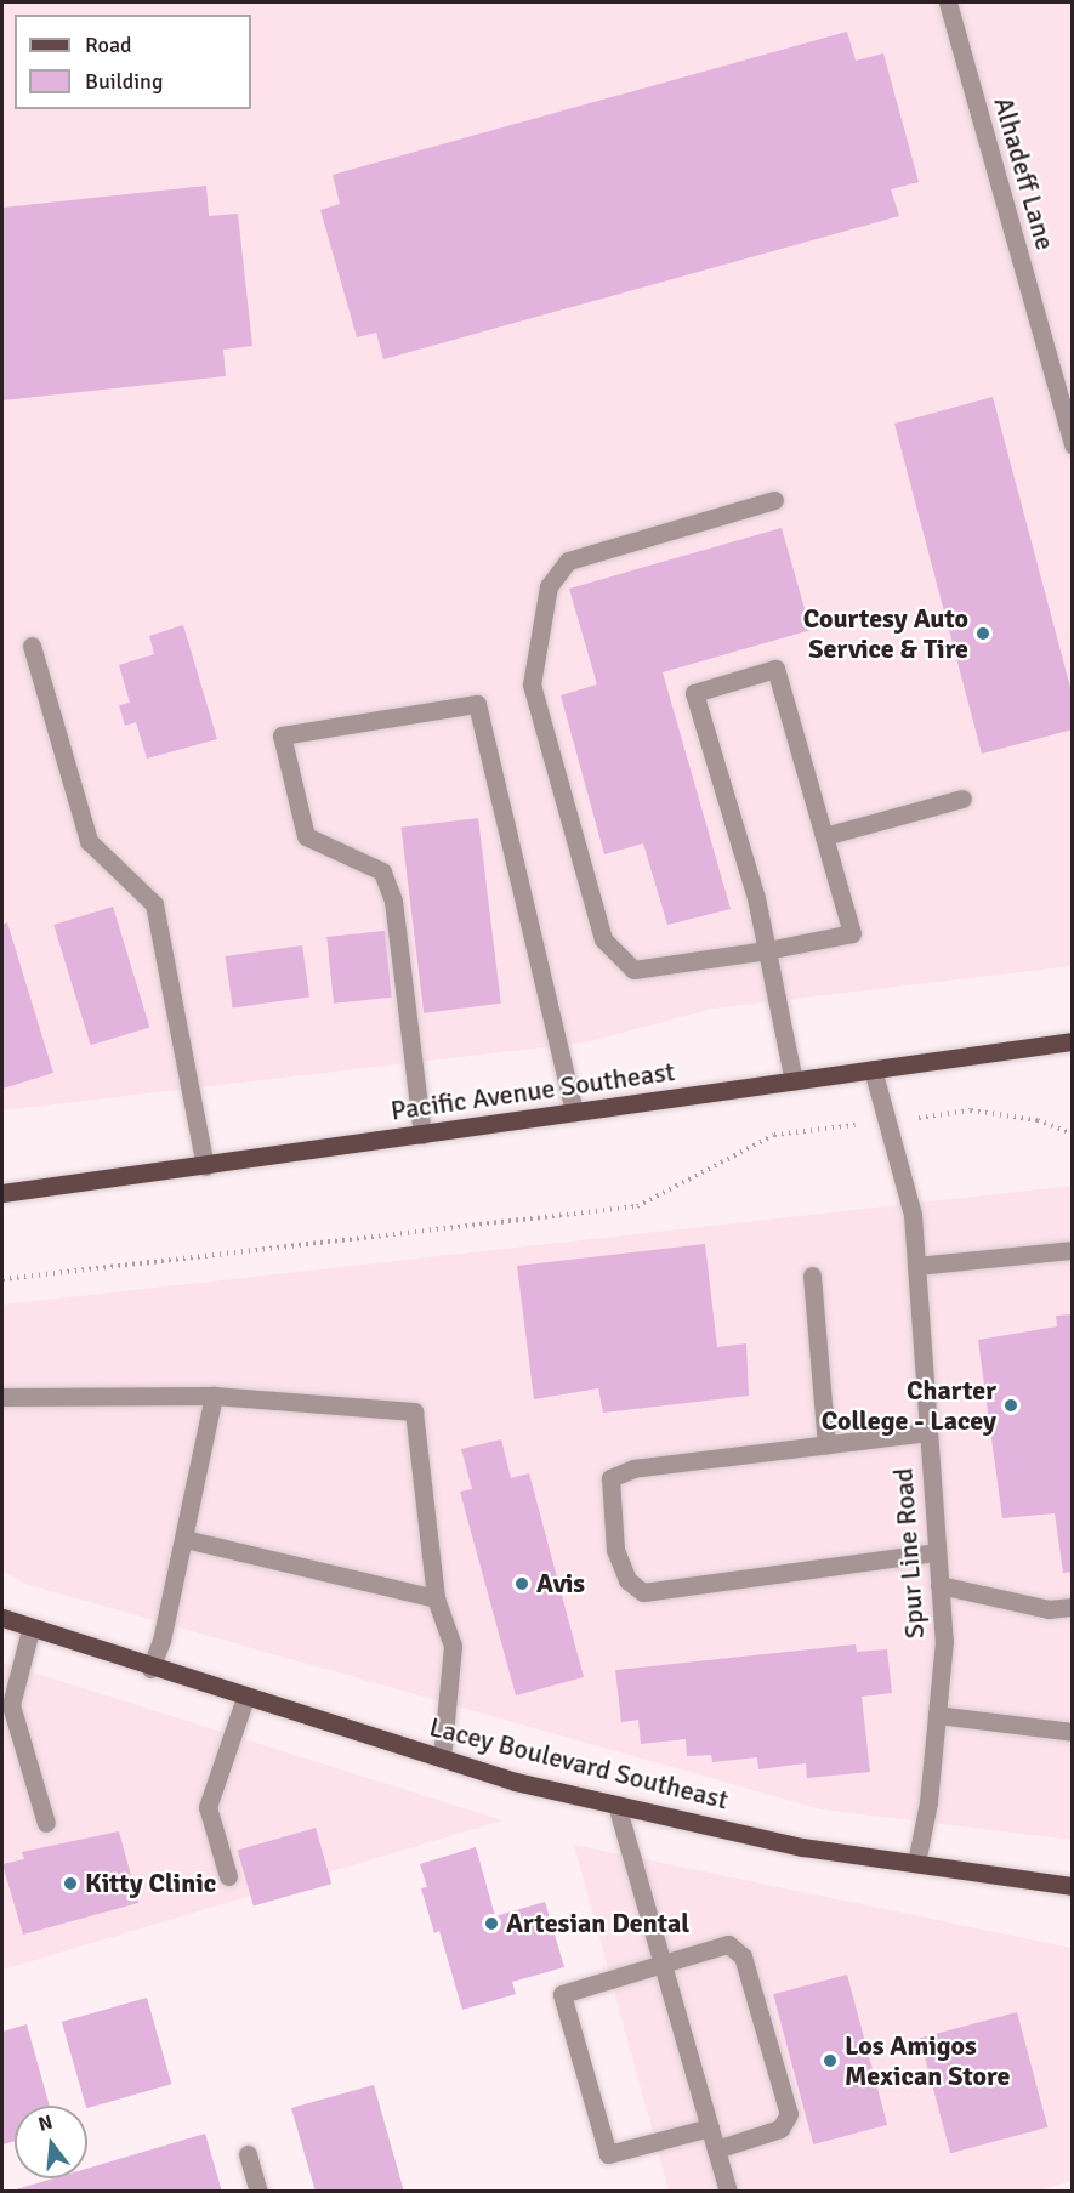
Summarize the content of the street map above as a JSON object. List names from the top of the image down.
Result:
{
  "streets": {
    "main road": ["Pacific Avenue Southeast", "Lacey Boulevard Southeast"],
    "street": ["Alhadeff Lane", "Spur Line Road"]
  },
  "crossings": [
    ["Pacific Avenue Southeast", "Spur Line Road"],
    ["Spur Line Road", "Lacey Boulevard Southeast"]
  ],
  "places": [
    "Courtesy Auto Service & Tire",
    "Charter College - Lacey",
    "Avis",
    "Kitty Clinic",
    "Artesian Dental",
    "Los Amigos Mexican Store"
  ],
  "legend": ["Road", "Building"],
  "north": "top"
}
